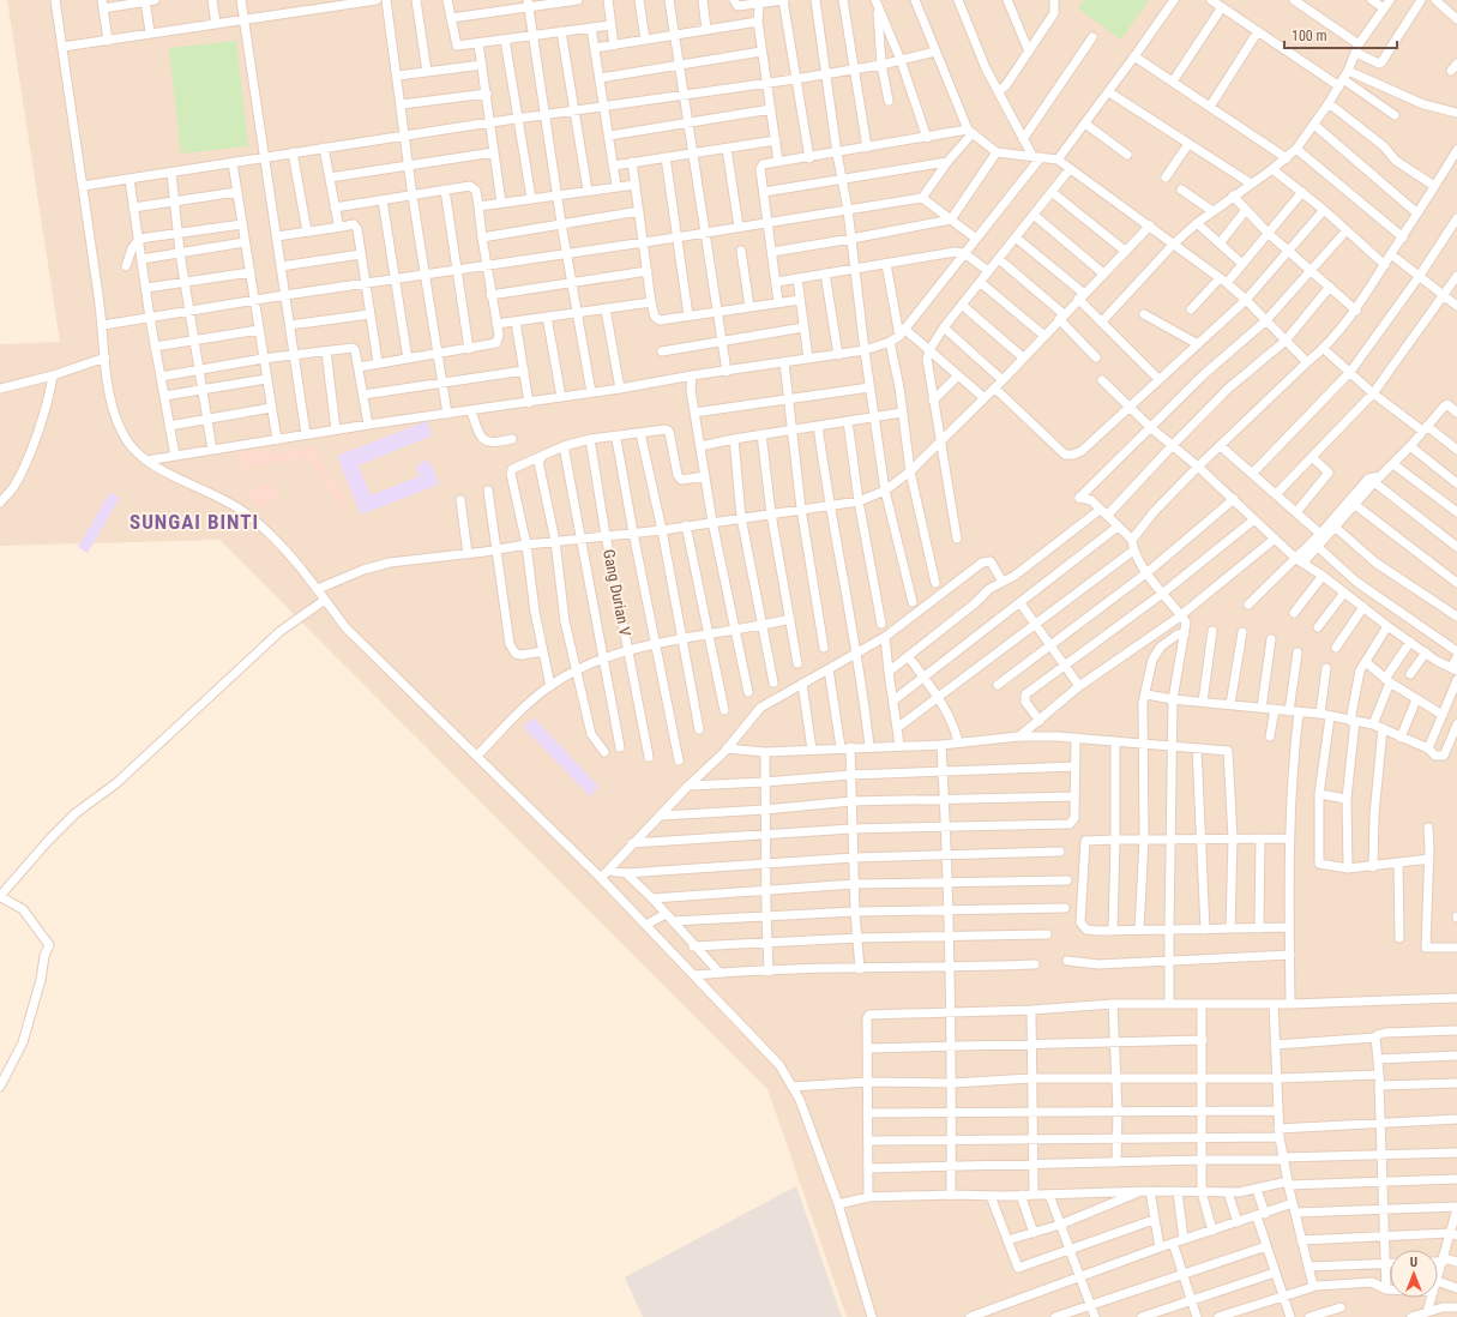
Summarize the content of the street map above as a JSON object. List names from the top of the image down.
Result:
{
  "streets": {
    "street": ["Gang Durian V"]
  },
  "districts": ["SUNGAI BINTI"],
  "scale_bar": "100 m",
  "north": "top"
}
